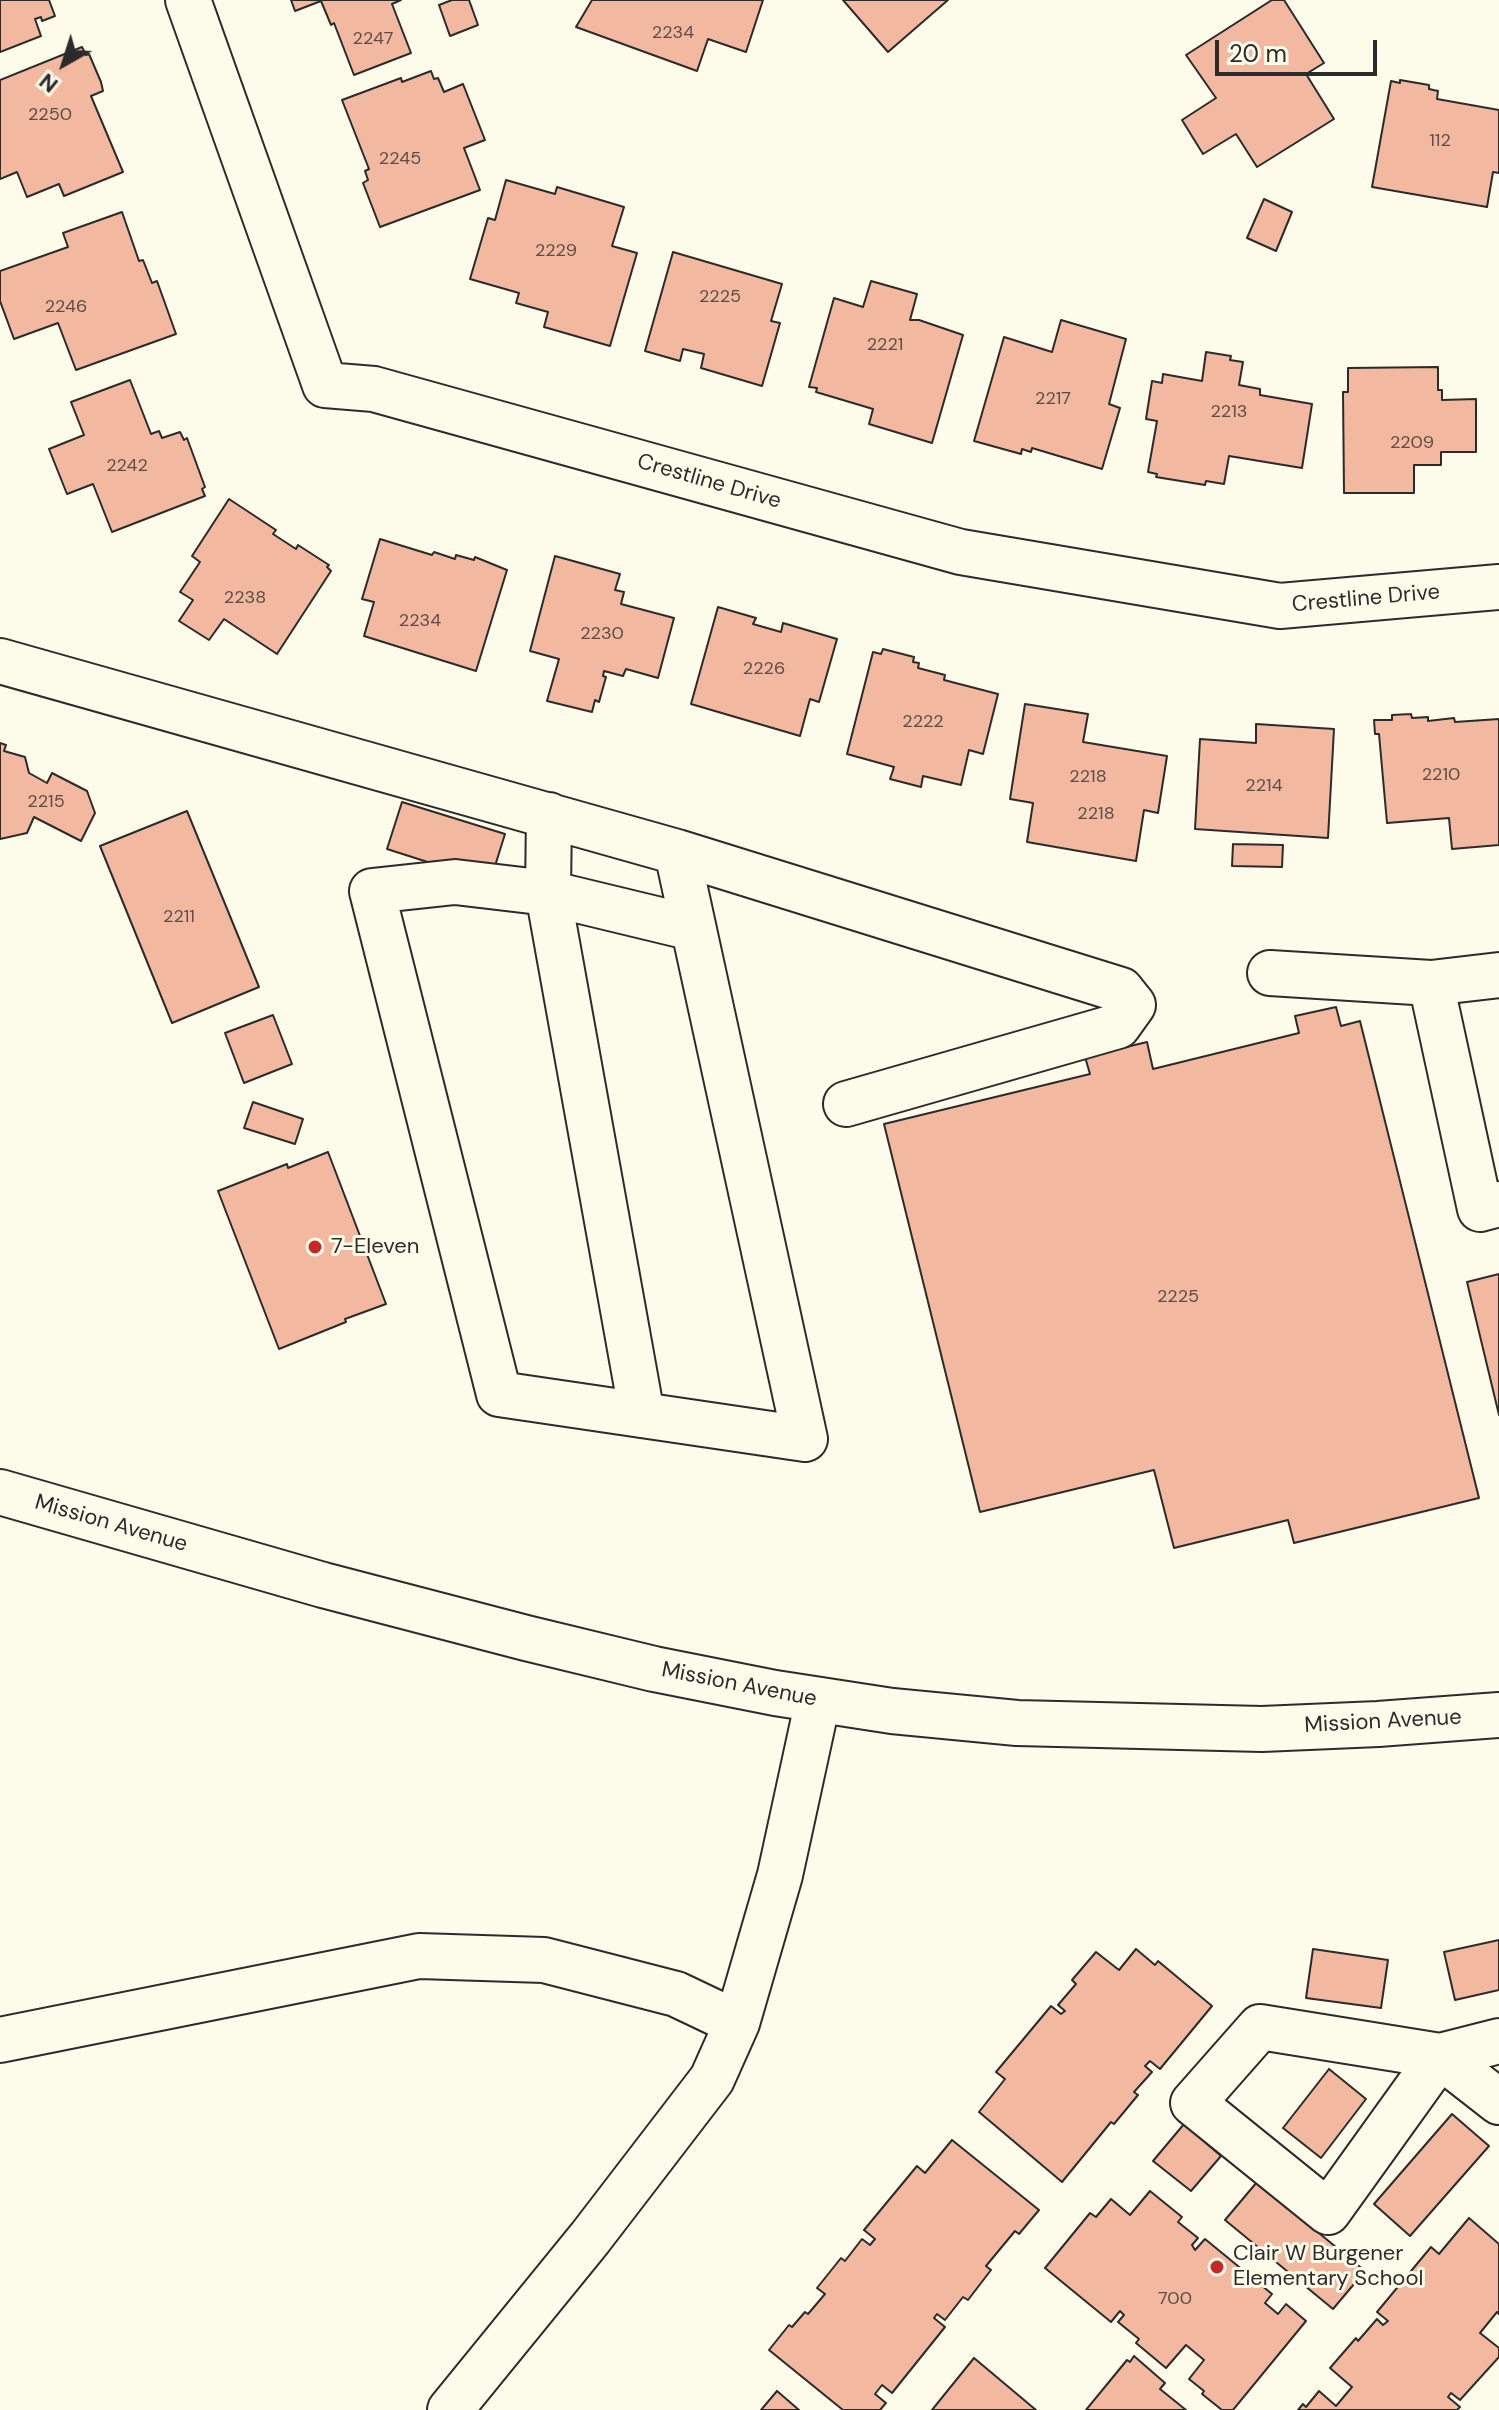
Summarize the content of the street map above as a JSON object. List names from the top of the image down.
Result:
{
  "streets": {
    "street": ["Crestline Drive", "Mission Avenue"]
  },
  "places": ["7-Eleven", "Clair W Burgener Elementary School"],
  "house_numbers": [
    "2234",
    "2247",
    "2250",
    "112",
    "2245",
    "2229",
    "2225",
    "2246",
    "2221",
    "2217",
    "2213",
    "2209",
    "2242",
    "2238",
    "2234",
    "2230",
    "2226",
    "2222",
    "2210",
    "2218",
    "2214",
    "2215",
    "2218",
    "2211",
    "2225",
    "700"
  ],
  "scale_bar": "20 m",
  "north": "bottom left"
}
